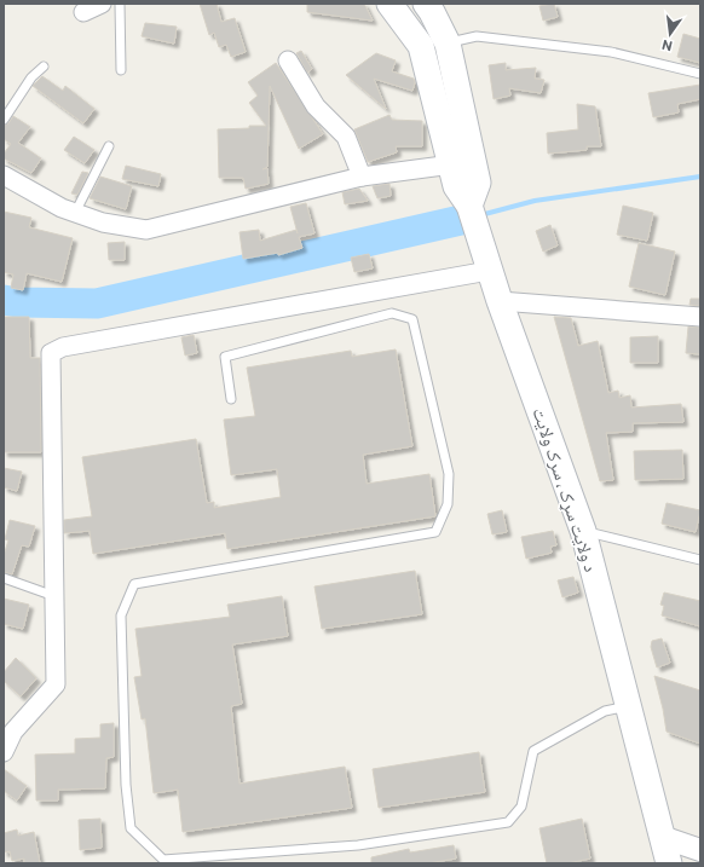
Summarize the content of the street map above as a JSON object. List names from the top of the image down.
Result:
{
  "streets": {
    "main road": ["د ولایت سړک ، سرک ولایت"]
  },
  "north": "bottom"
}
